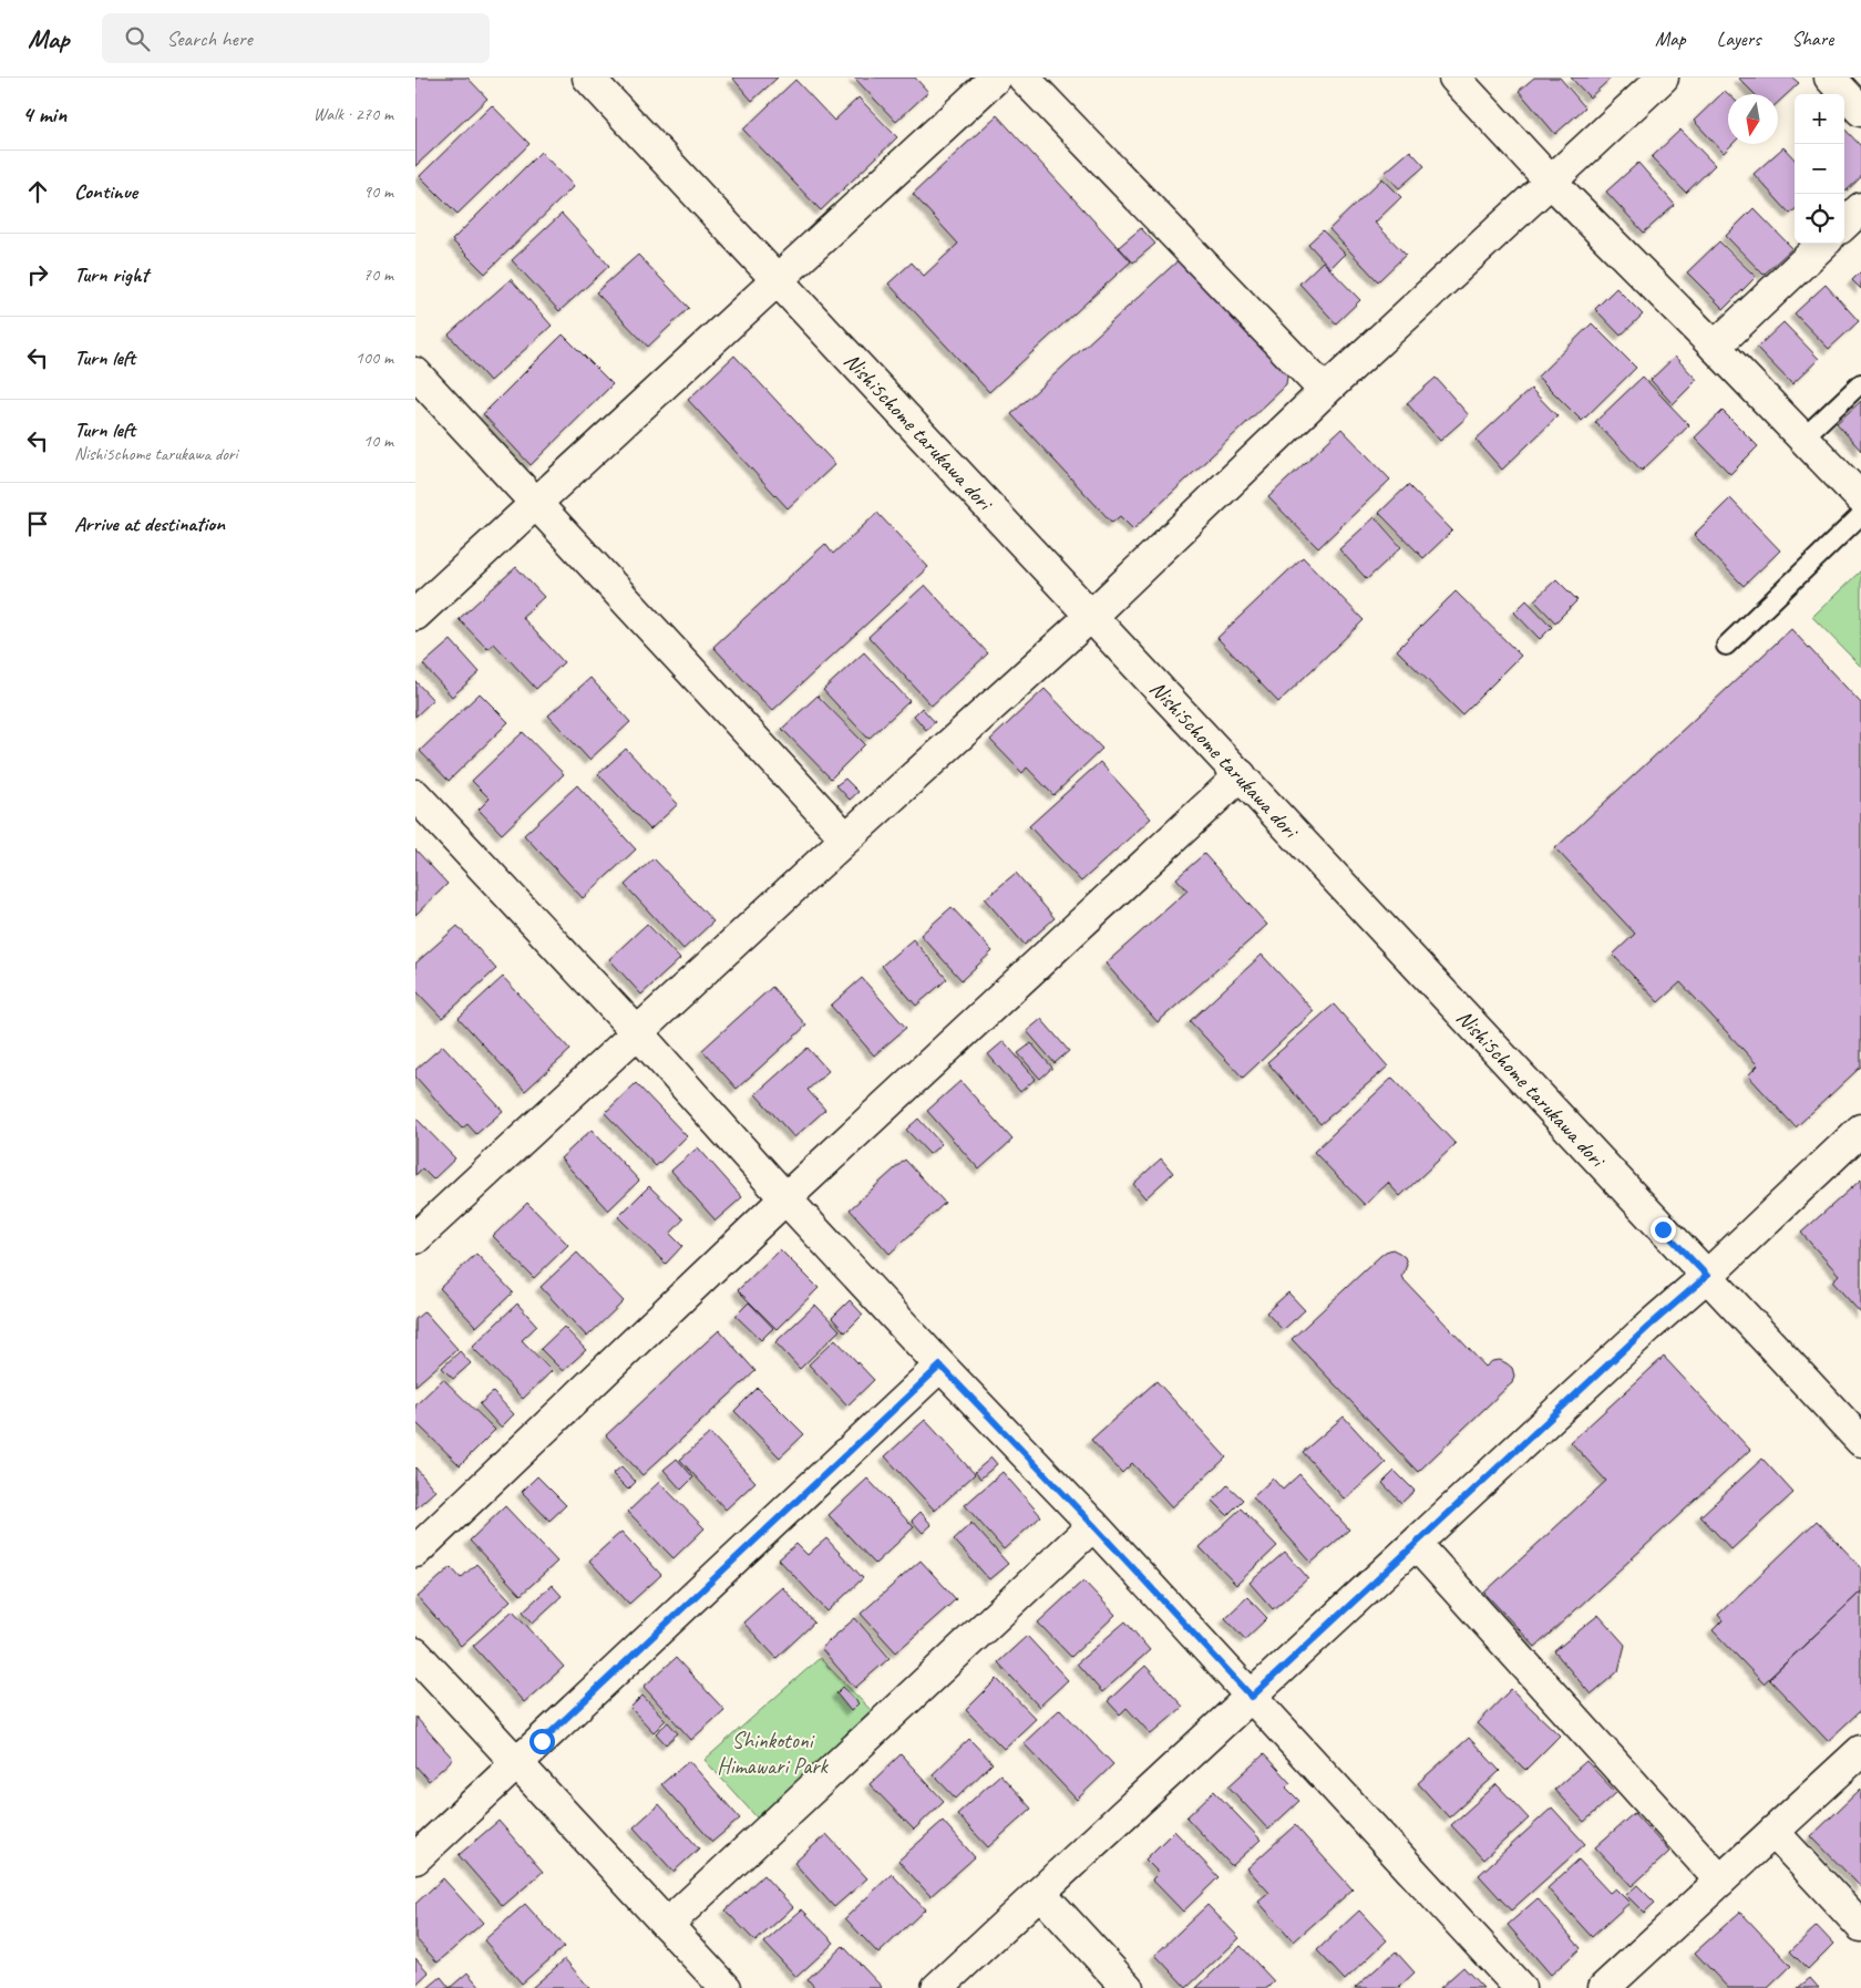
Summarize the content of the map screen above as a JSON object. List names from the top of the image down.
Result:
{
  "streets": {
    "street": ["Nishi5chome tarukawa dori"]
  },
  "parks": ["Shinkotoni Himawari Park"],
  "north": "bottom",
  "page": {
    "header": "Map",
    "search": "Search here",
    "nav": ["Map", "Layers", "Share"],
    "heading": ["4 min", "Walk · 270 m"],
    "map_buttons": ["+", "−"],
    "list": [
      ["Continue", "90 m"],
      ["Turn right", "70 m"],
      ["Turn left", "100 m"],
      ["Turn left", "Nishi5chome tarukawa dori", "10 m"],
      "Arrive at destination"
    ]
  }
}
